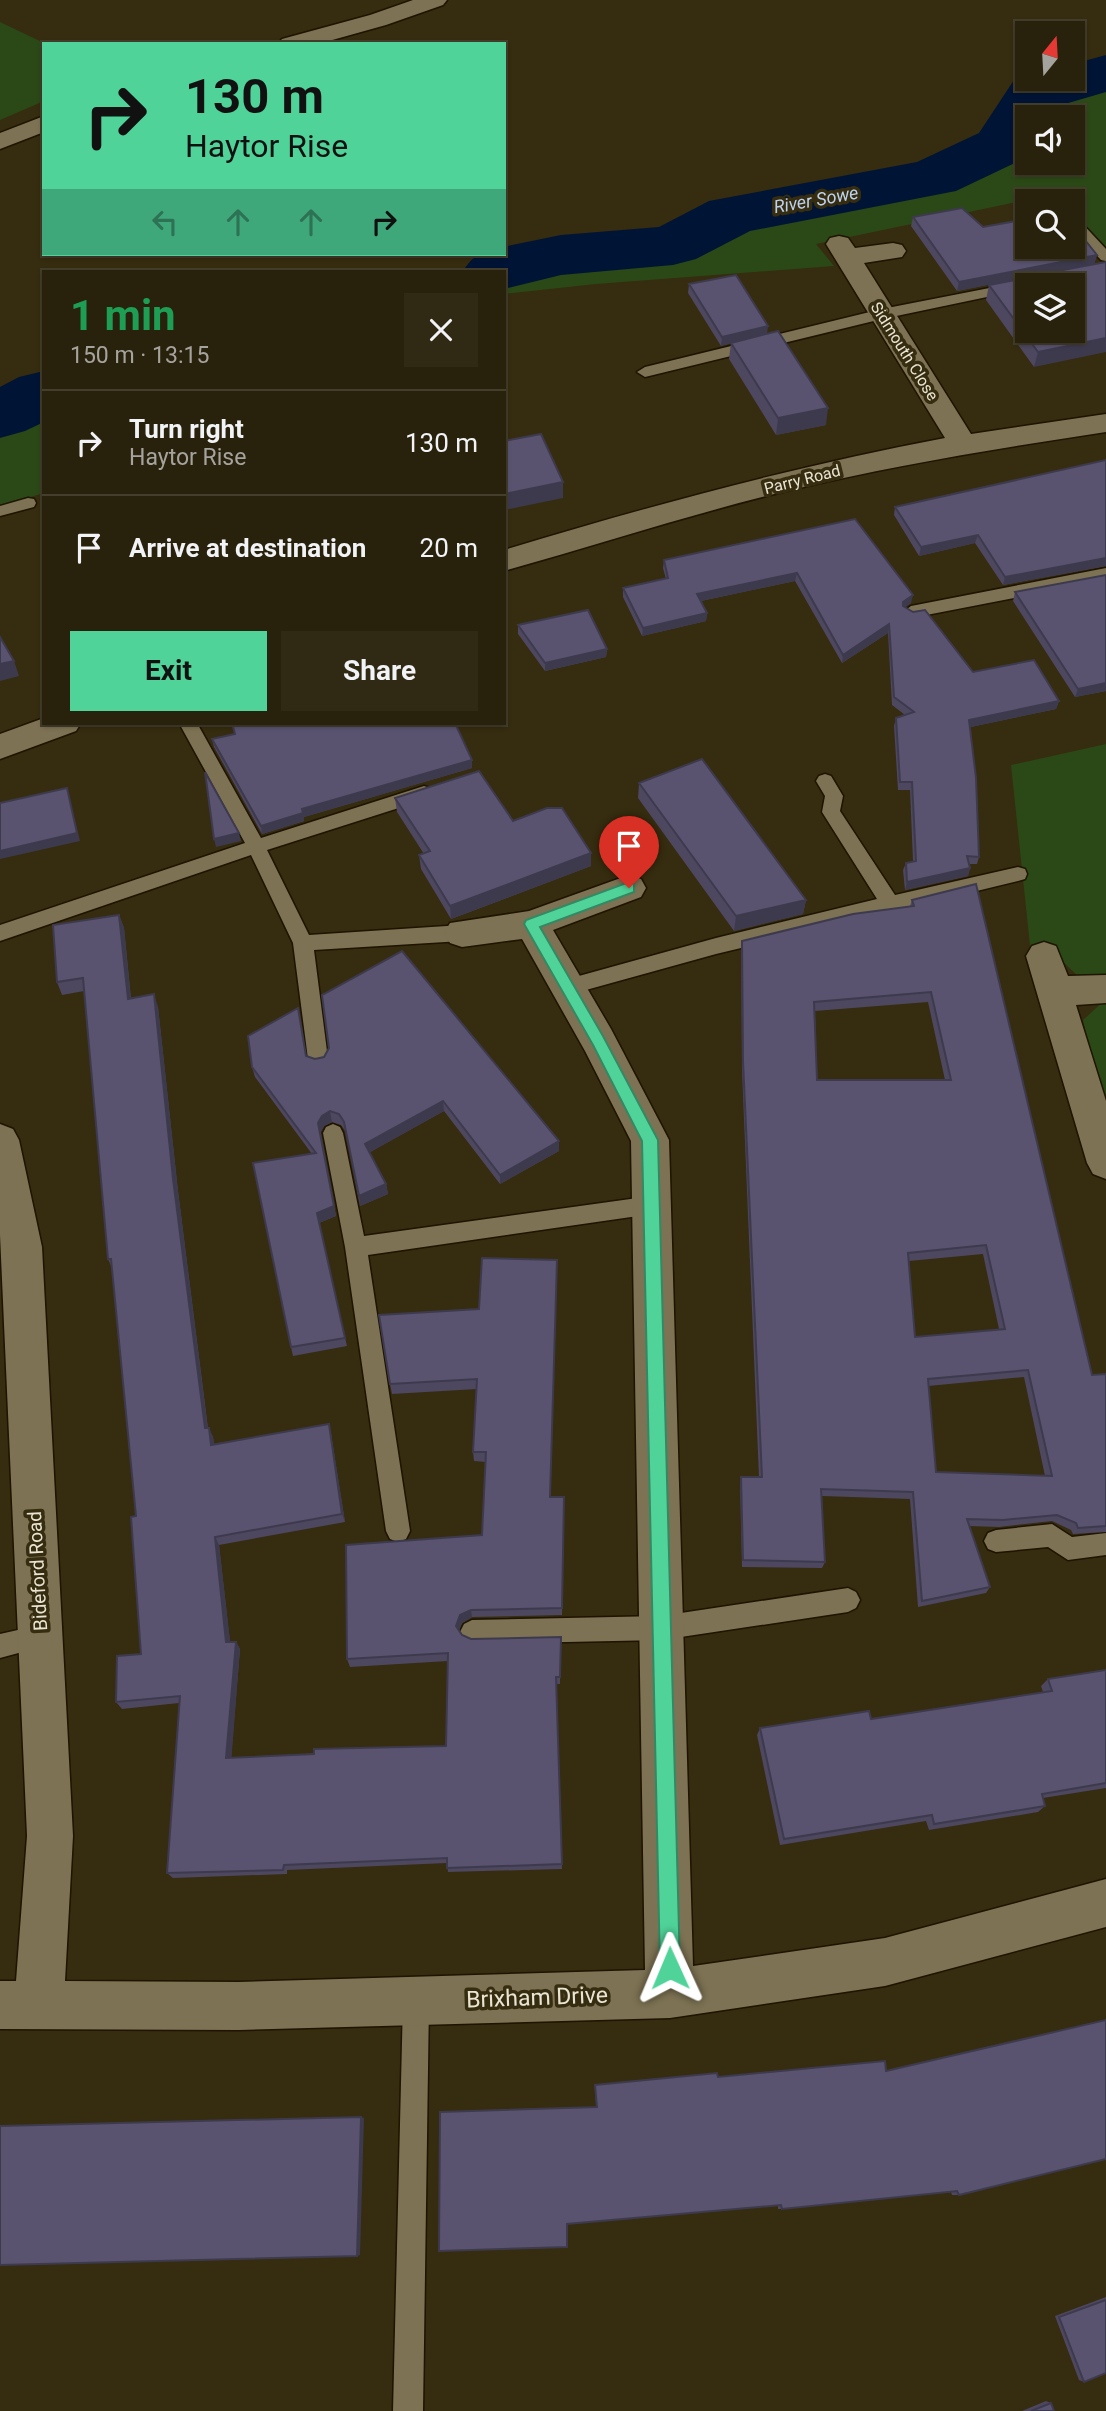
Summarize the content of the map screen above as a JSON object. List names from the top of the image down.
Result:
{
  "streets": {
    "street": [
      "Sidmouth Close",
      "Parry Road",
      "Bideford Road",
      "Brixham Drive"
    ]
  },
  "crossings": [
    ["Sidmouth Close", "Parry Road"],
    ["Bideford Road", "Brixham Drive"]
  ],
  "water": ["River Sowe"],
  "north": "top",
  "page": {
    "turn": ["130 m", "Haytor Rise"],
    "heading": ["1 min", "150 m · 13:15"],
    "list": [
      {
        "name": "Turn right",
        "note": "Haytor Rise",
        "value": "130 m"
      },
      {
        "name": "Arrive at destination",
        "value": "20 m"
      }
    ],
    "buttons": ["Exit", "Share"]
  }
}
